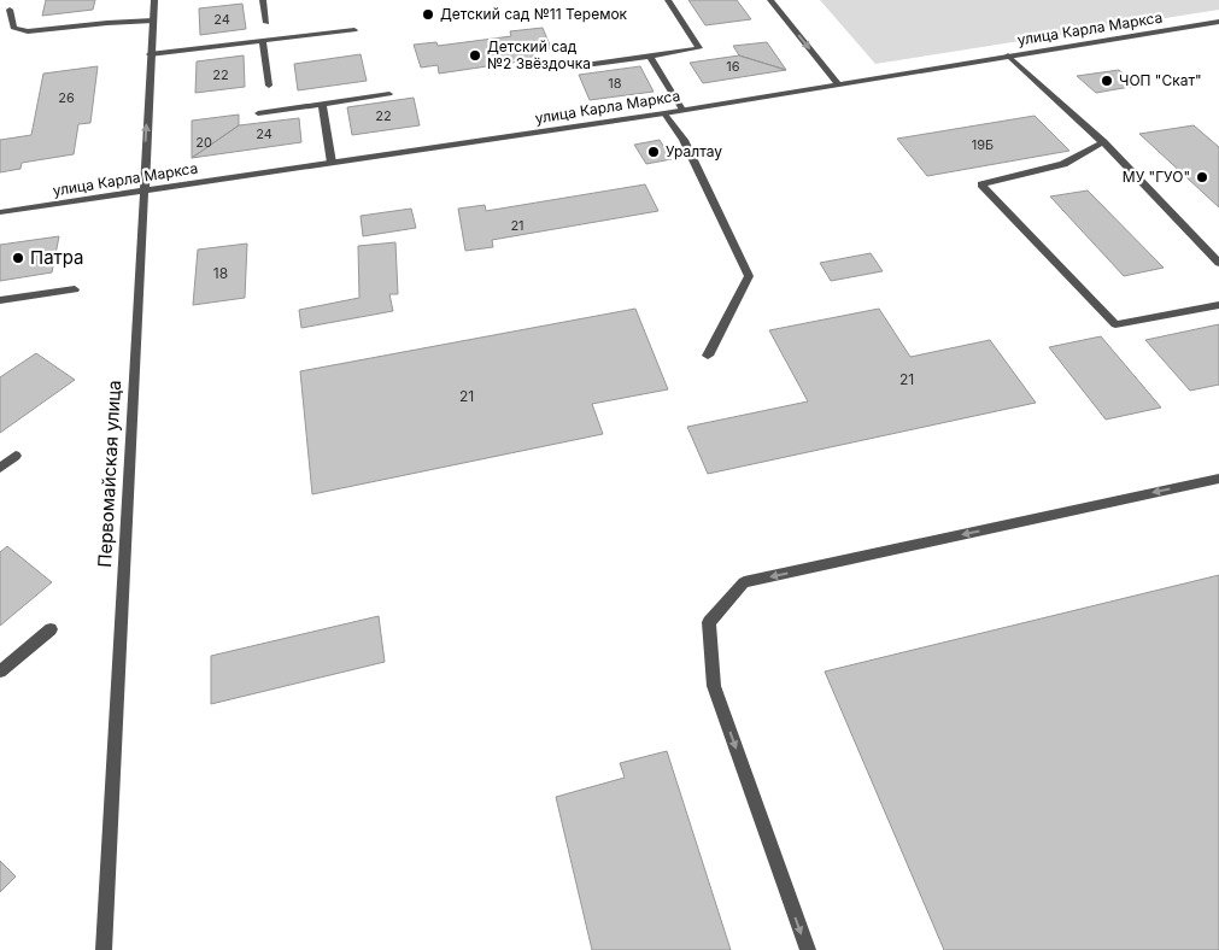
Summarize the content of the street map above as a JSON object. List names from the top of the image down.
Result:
{
  "streets": {
    "street": ["улица Карла Маркса", "Первомайская улица"]
  },
  "crossings": [
    ["улица Карла Маркса", "Первомайская улица"]
  ],
  "places": [
    "Детский сад №11 Теремок",
    "Детский сад №2 Звёздочка",
    "ЧОП \"Скат\"",
    "Уралтау",
    "МУ \"ГУО\"",
    "Патра"
  ],
  "house_numbers": [
    "24",
    "16",
    "22",
    "18",
    "26",
    "22",
    "24",
    "20",
    "19Б",
    "21",
    "18",
    "21",
    "21"
  ]
}
